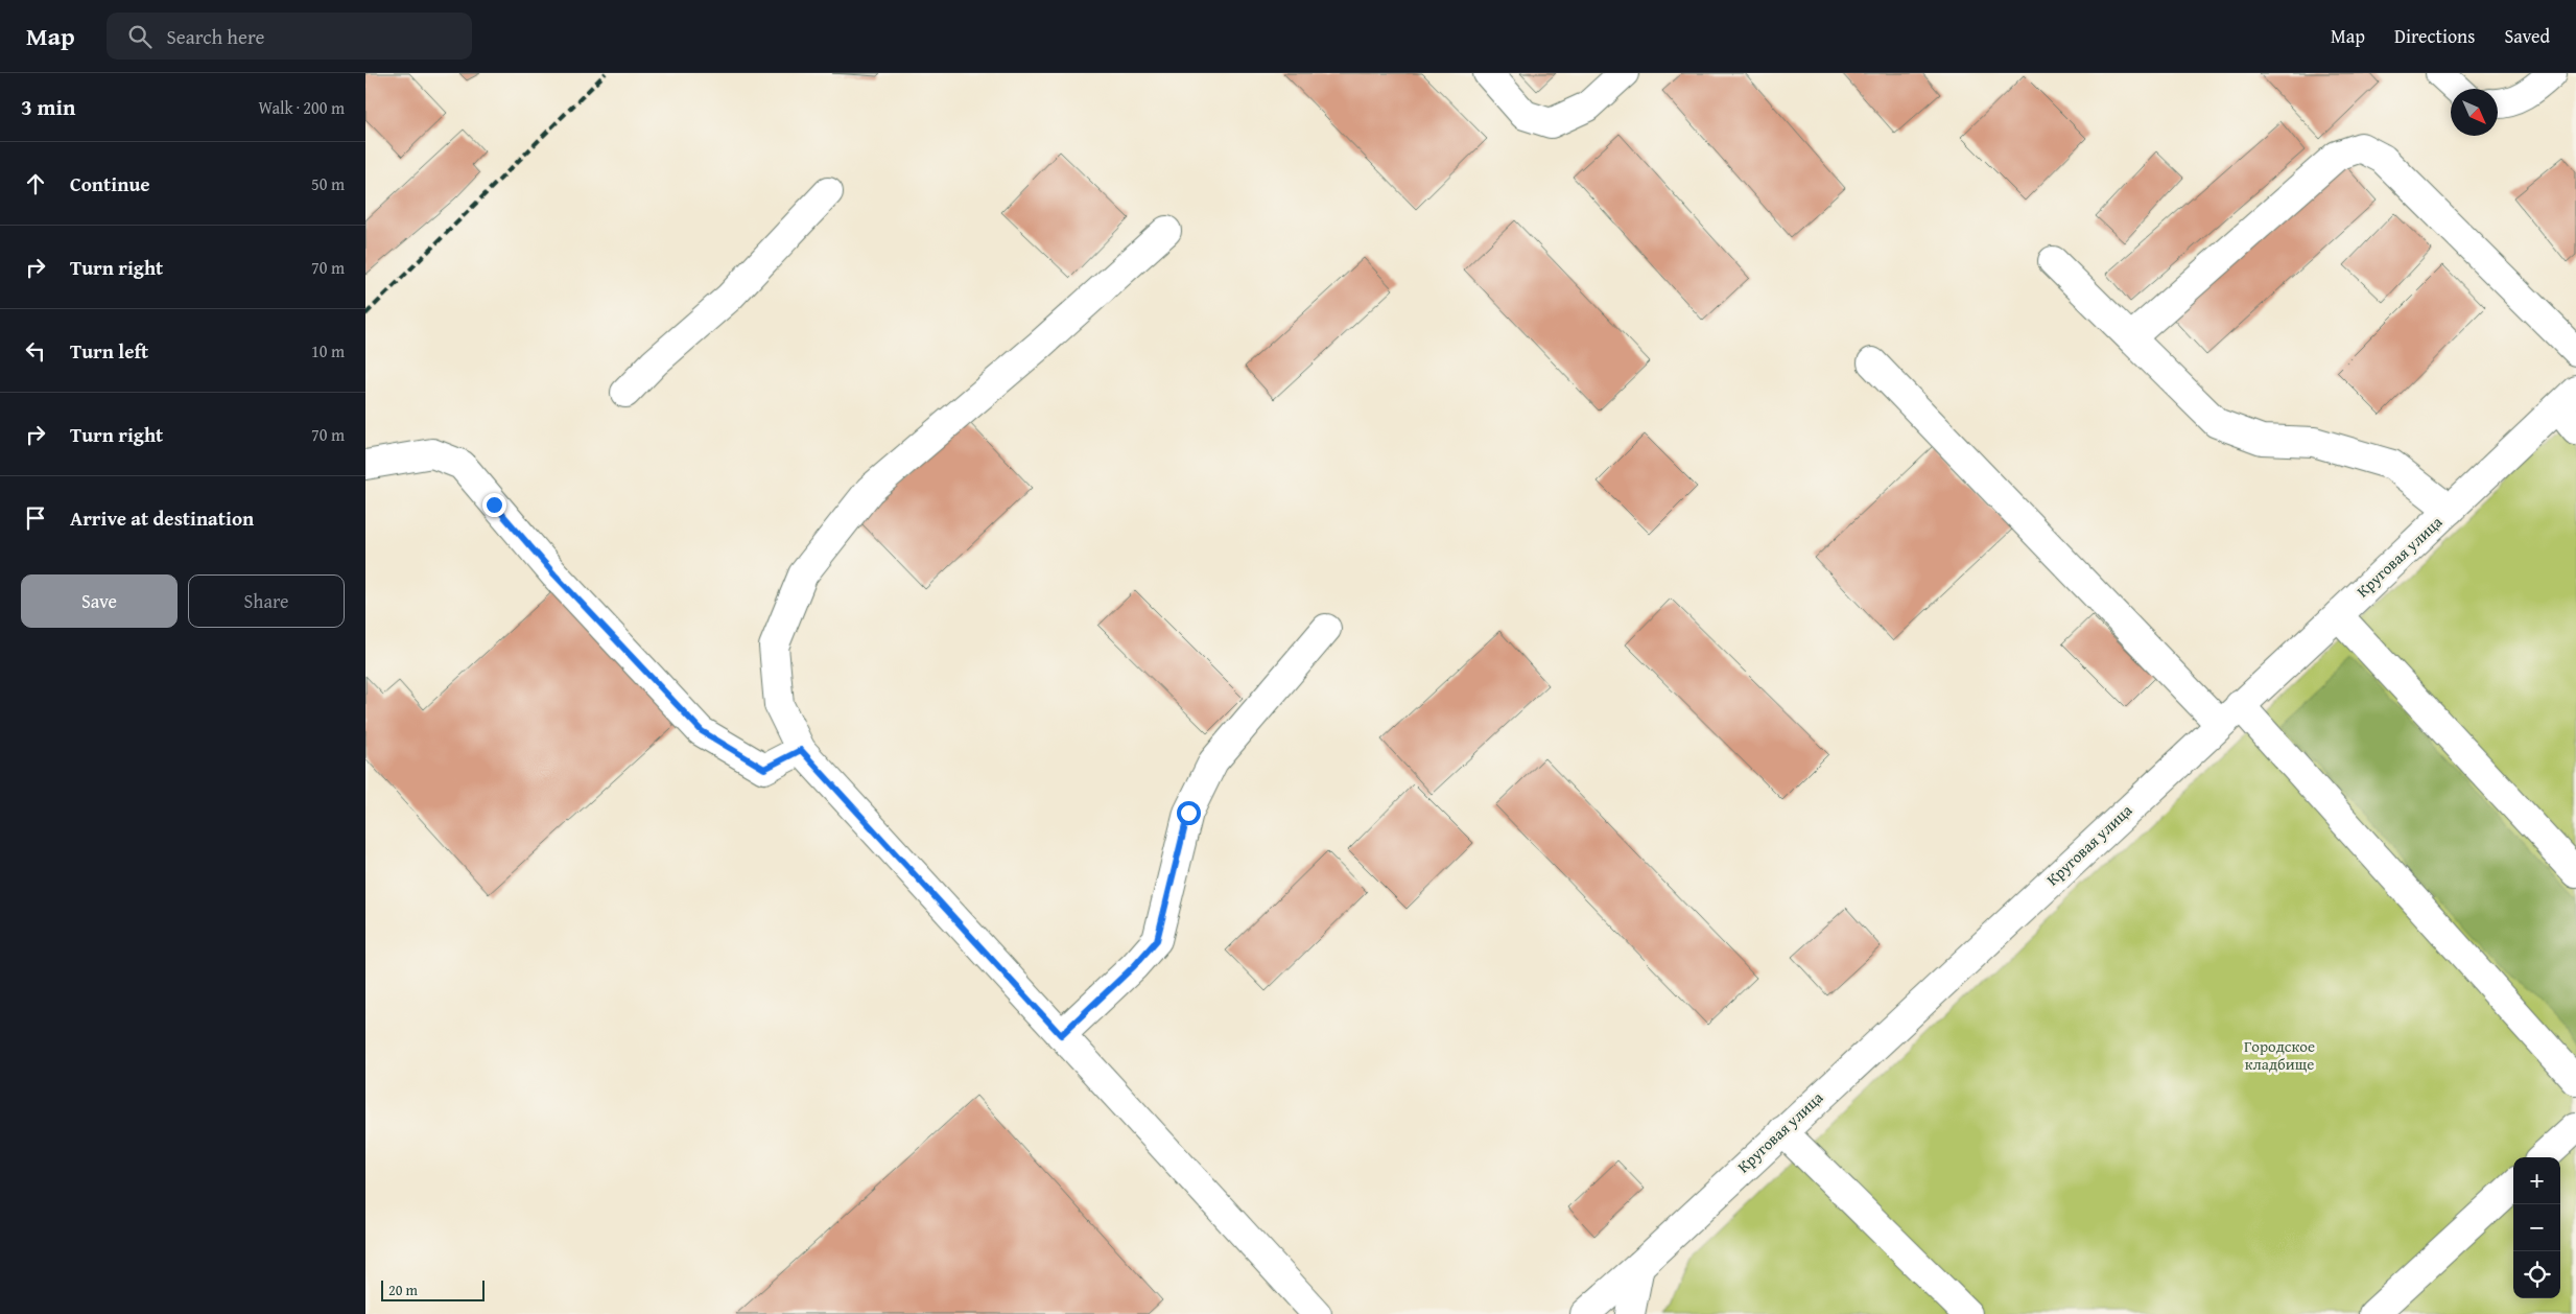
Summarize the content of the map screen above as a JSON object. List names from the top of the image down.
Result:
{
  "streets": {
    "street": ["Круговая улица"]
  },
  "parks": ["Городское кладбище"],
  "scale_bar": "20 m",
  "north": "bottom right",
  "page": {
    "header": "Map",
    "search": "Search here",
    "nav": ["Map", "Directions", "Saved"],
    "heading": ["3 min", "Walk · 200 m"],
    "list": [
      ["Continue", "50 m"],
      ["Turn right", "70 m"],
      ["Turn left", "10 m"],
      ["Turn right", "70 m"],
      "Arrive at destination"
    ],
    "buttons": ["Save", "Share"],
    "map_buttons": ["+", "−"],
    "scale": "20 m"
  }
}
